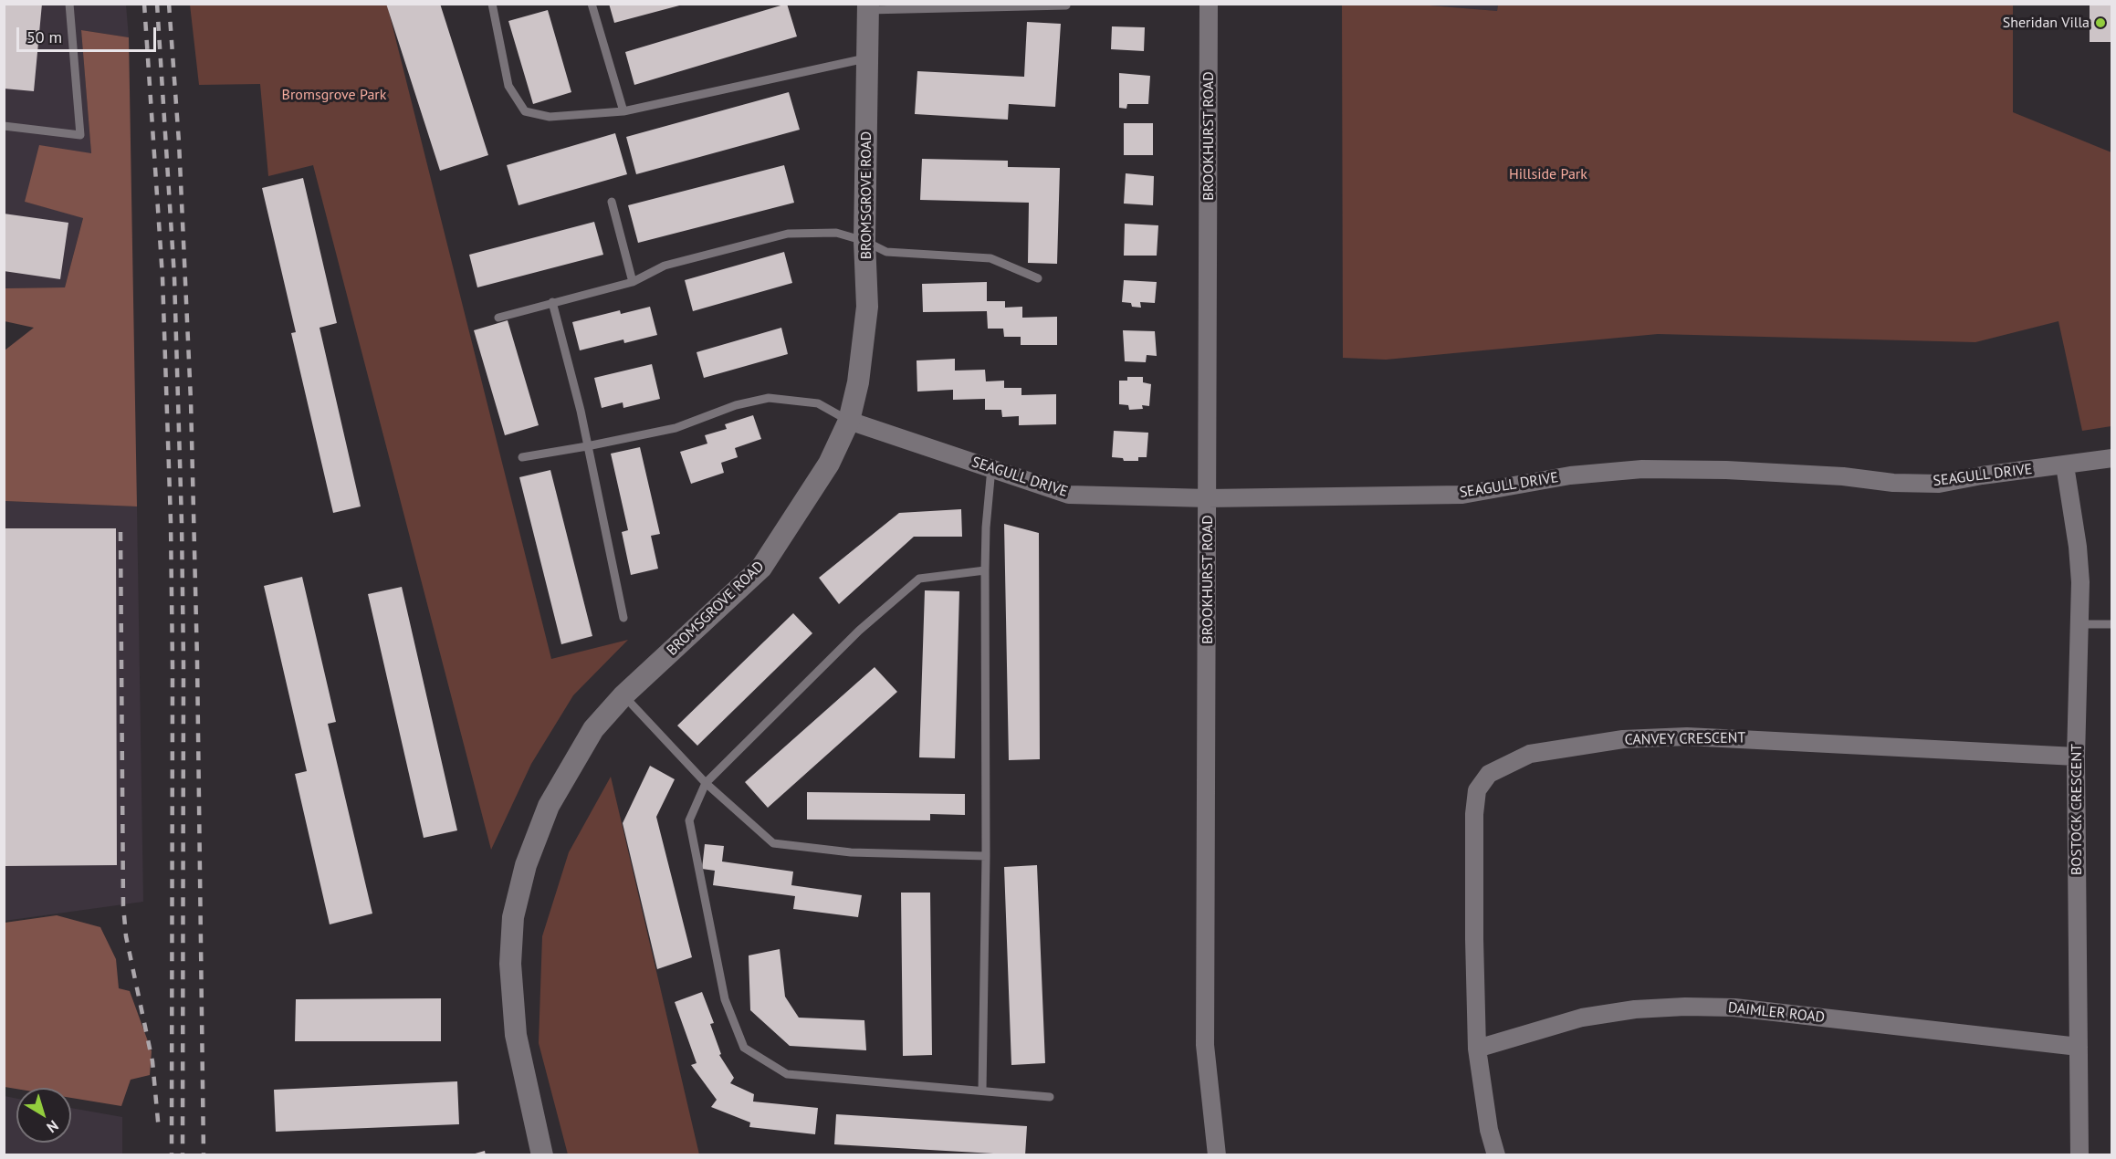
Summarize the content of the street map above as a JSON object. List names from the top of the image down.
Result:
{
  "streets": {
    "street": [
      "BROOKHURST ROAD",
      "BROMSGROVE ROAD",
      "SEAGULL DRIVE",
      "CANVEY CRESCENT",
      "BOSTOCK CRESCENT",
      "DAIMLER ROAD"
    ]
  },
  "crossings": [
    ["BROOKHURST ROAD", "SEAGULL DRIVE"],
    ["BROMSGROVE ROAD", "SEAGULL DRIVE"],
    ["SEAGULL DRIVE", "BOSTOCK CRESCENT"],
    ["CANVEY CRESCENT", "BOSTOCK CRESCENT"],
    ["CANVEY CRESCENT", "DAIMLER ROAD"],
    ["BOSTOCK CRESCENT", "DAIMLER ROAD"]
  ],
  "parks": ["Bromsgrove Park", "Hillside Park"],
  "places": ["Sheridan Villa"],
  "scale_bar": "50 m",
  "north": "bottom right"
}
